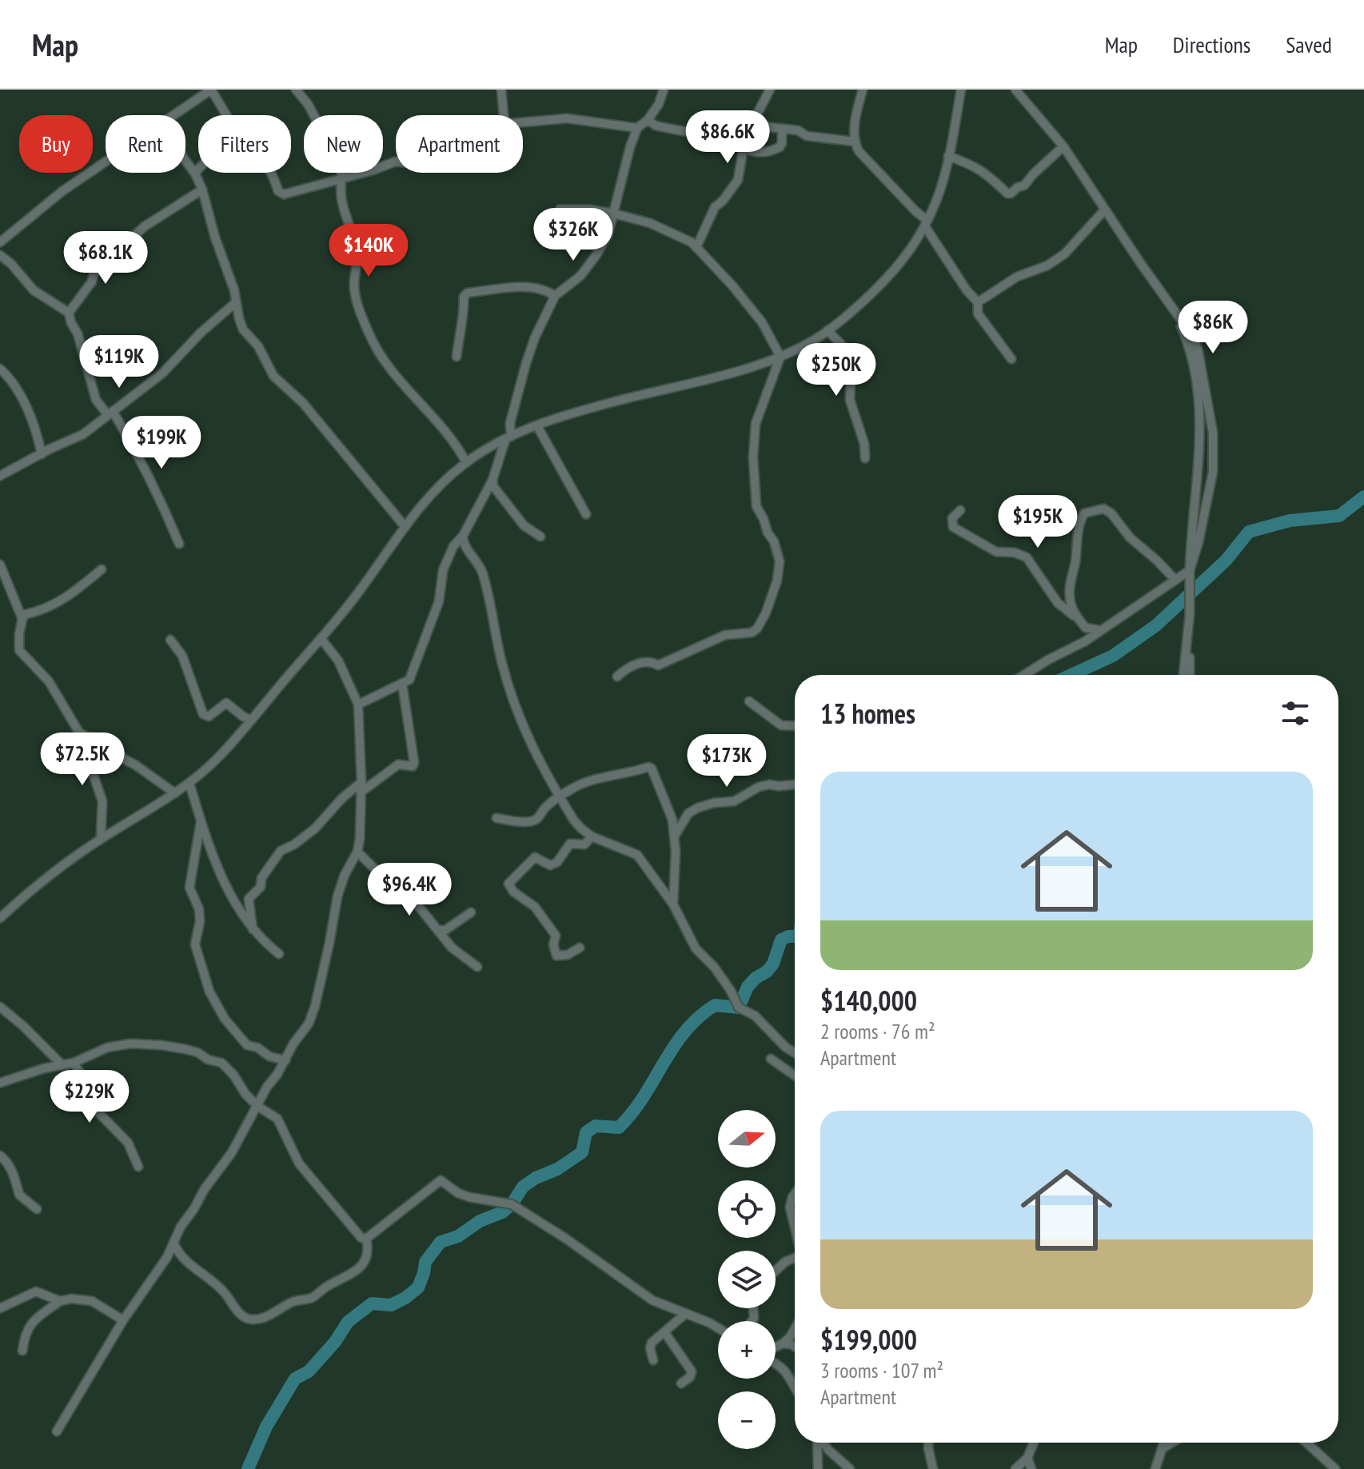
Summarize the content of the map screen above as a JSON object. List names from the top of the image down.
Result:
{
  "north": "right",
  "page": {
    "header": "Map",
    "nav": ["Map", "Directions", "Saved"],
    "price": [
      "$86.6K",
      "$326K",
      "$140K",
      "$68.1K",
      "$86K",
      "$119K",
      "$250K",
      "$199K",
      "$195K",
      "$72.5K",
      "$173K",
      "$96.4K",
      "$229K"
    ],
    "chip": [
      "Buy",
      "Rent",
      "Filters",
      "New",
      "Apartment"
    ],
    "heading": "13 homes",
    "list": [
      {
        "name": "$140,000",
        "note": "2 rooms · 76 m² · Apartment"
      },
      {
        "name": "$199,000",
        "note": "3 rooms · 107 m² · Apartment"
      }
    ],
    "map_buttons": ["+", "−"]
  }
}
